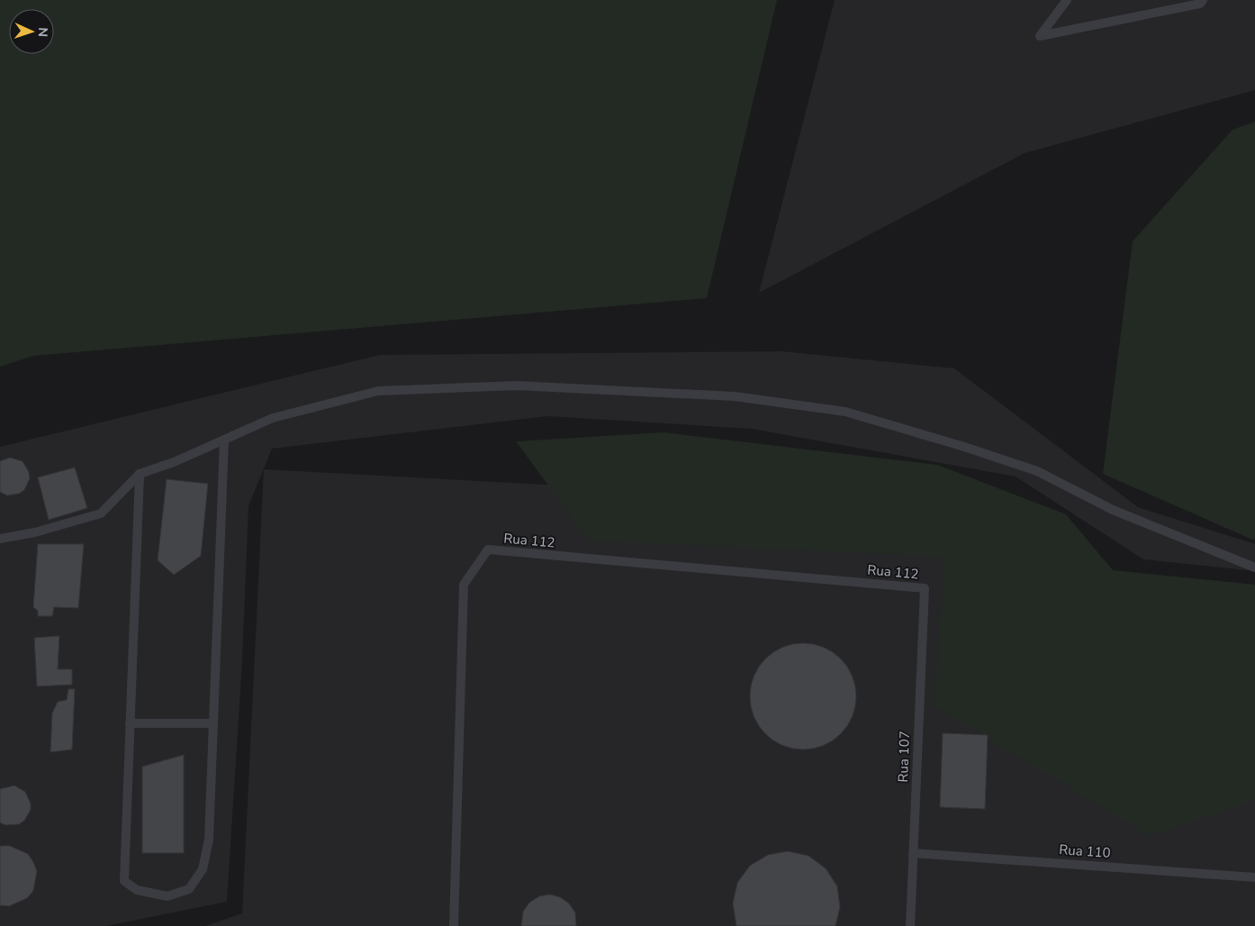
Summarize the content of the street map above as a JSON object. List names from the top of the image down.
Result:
{
  "streets": {
    "lane": ["Rua 112", "Rua 107", "Rua 110"]
  },
  "crossings": [
    ["Rua 112", "Rua 107"],
    ["Rua 107", "Rua 110"]
  ],
  "north": "right"
}
